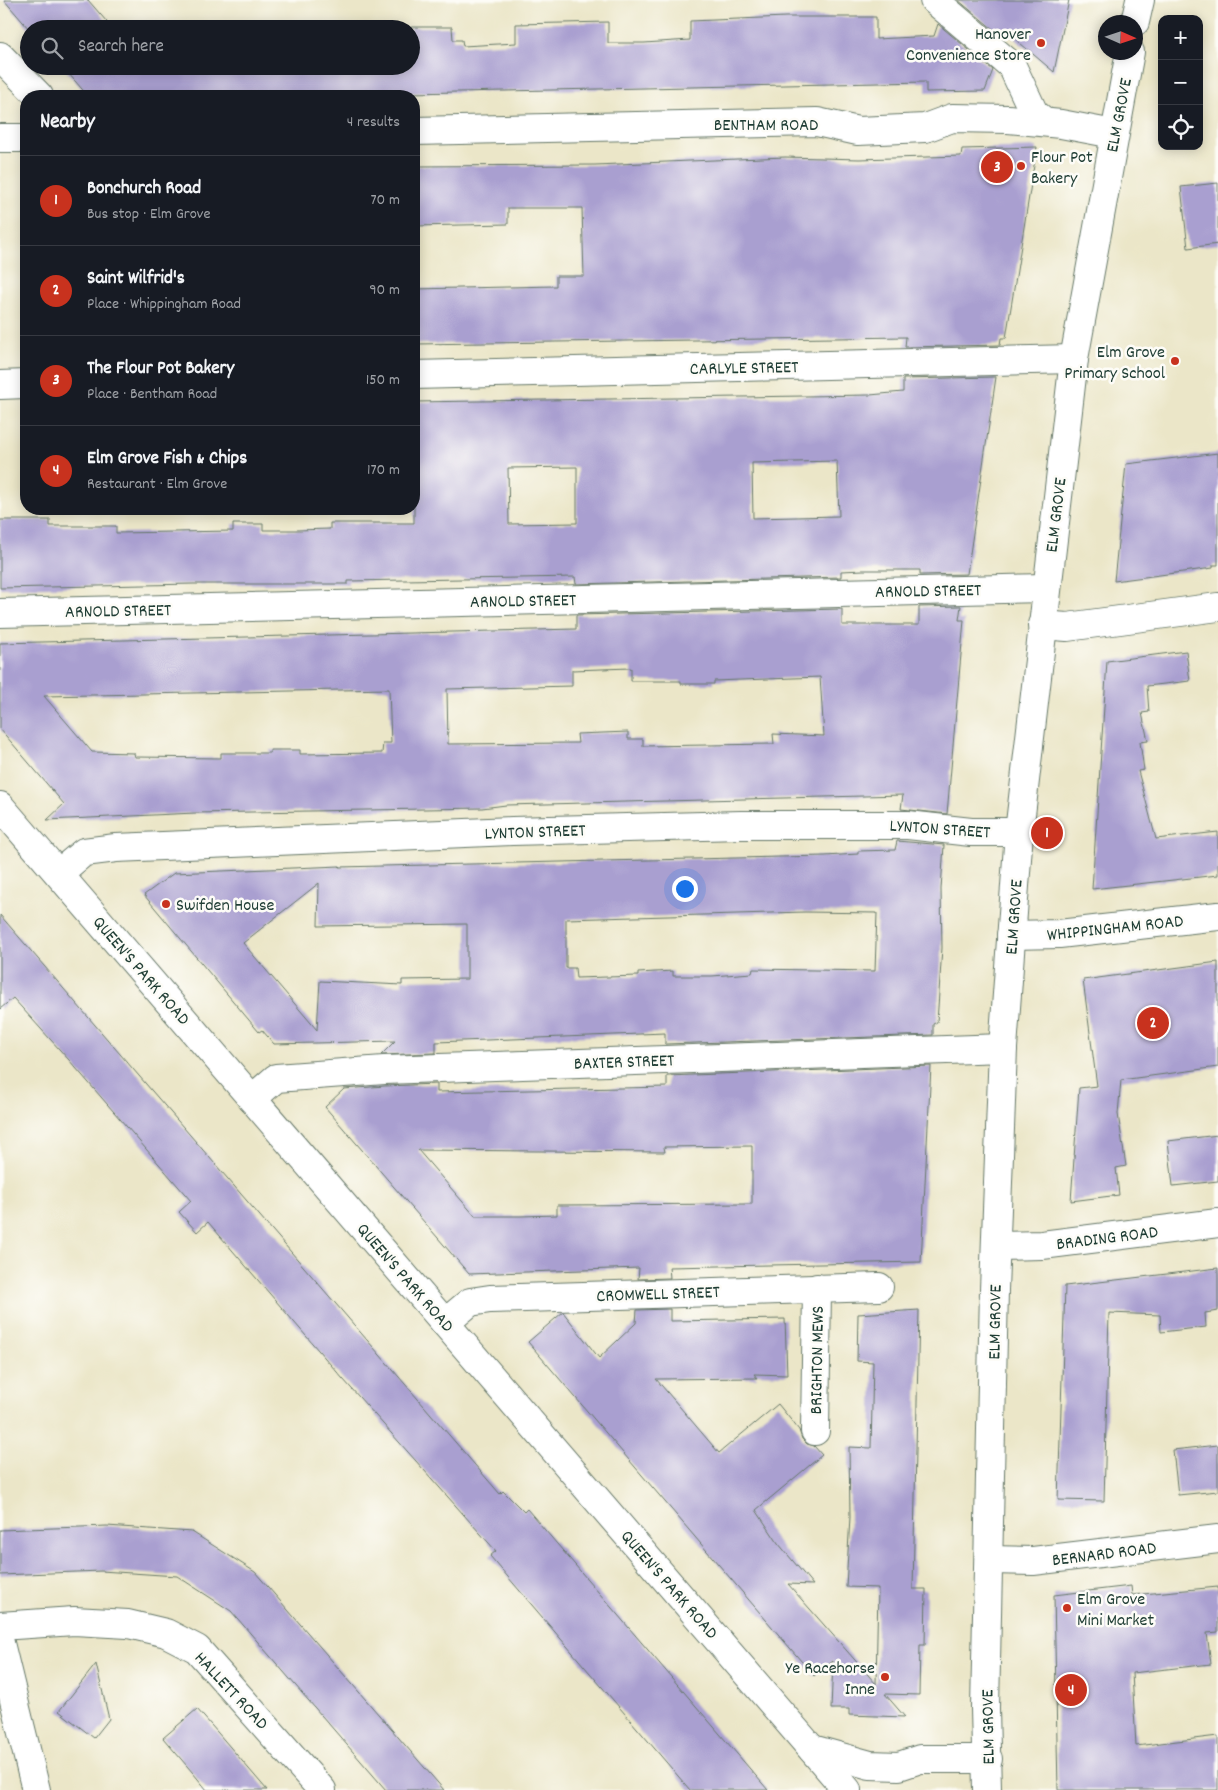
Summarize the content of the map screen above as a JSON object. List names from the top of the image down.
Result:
{
  "streets": {
    "street": [
      "ELM GROVE",
      "BENTHAM ROAD",
      "CARLYLE STREET",
      "ARNOLD STREET",
      "LYNTON STREET",
      "WHIPPINGHAM ROAD",
      "QUEEN'S PARK ROAD",
      "BAXTER STREET",
      "BRADING ROAD",
      "CROMWELL STREET",
      "BRIGHTON MEWS",
      "BERNARD ROAD",
      "HALLETT ROAD"
    ]
  },
  "crossings": [
    ["ELM GROVE", "BENTHAM ROAD"],
    ["ELM GROVE", "CARLYLE STREET"],
    ["ELM GROVE", "ARNOLD STREET"],
    ["ELM GROVE", "LYNTON STREET"],
    ["ELM GROVE", "WHIPPINGHAM ROAD"],
    ["ELM GROVE", "BAXTER STREET"],
    ["ELM GROVE", "BRADING ROAD"],
    ["ELM GROVE", "BERNARD ROAD"],
    ["LYNTON STREET", "QUEEN'S PARK ROAD"],
    ["QUEEN'S PARK ROAD", "BAXTER STREET"],
    ["QUEEN'S PARK ROAD", "CROMWELL STREET"],
    ["CROMWELL STREET", "BRIGHTON MEWS"]
  ],
  "places": [
    "Hanover Convenience Store",
    "Flour Pot Bakery",
    "Elm Grove Primary School",
    "Swifden House",
    "Elm Grove Mini Market",
    "Ye Racehorse Inne"
  ],
  "north": "right",
  "page": {
    "map_buttons": ["+", "−"],
    "search": "Search here",
    "heading": ["Nearby", "4 results"],
    "pins": [
      "3",
      "1",
      "2",
      "4"
    ],
    "list": [
      {
        "mark": "1",
        "name": "Bonchurch Road",
        "note": "Bus stop · Elm Grove",
        "value": "70 m"
      },
      {
        "mark": "2",
        "name": "Saint Wilfrid's",
        "note": "Place · Whippingham Road",
        "value": "90 m"
      },
      {
        "mark": "3",
        "name": "The Flour Pot Bakery",
        "note": "Place · Bentham Road",
        "value": "150 m"
      },
      {
        "mark": "4",
        "name": "Elm Grove Fish & Chips",
        "note": "Restaurant · Elm Grove",
        "value": "170 m"
      }
    ]
  }
}
